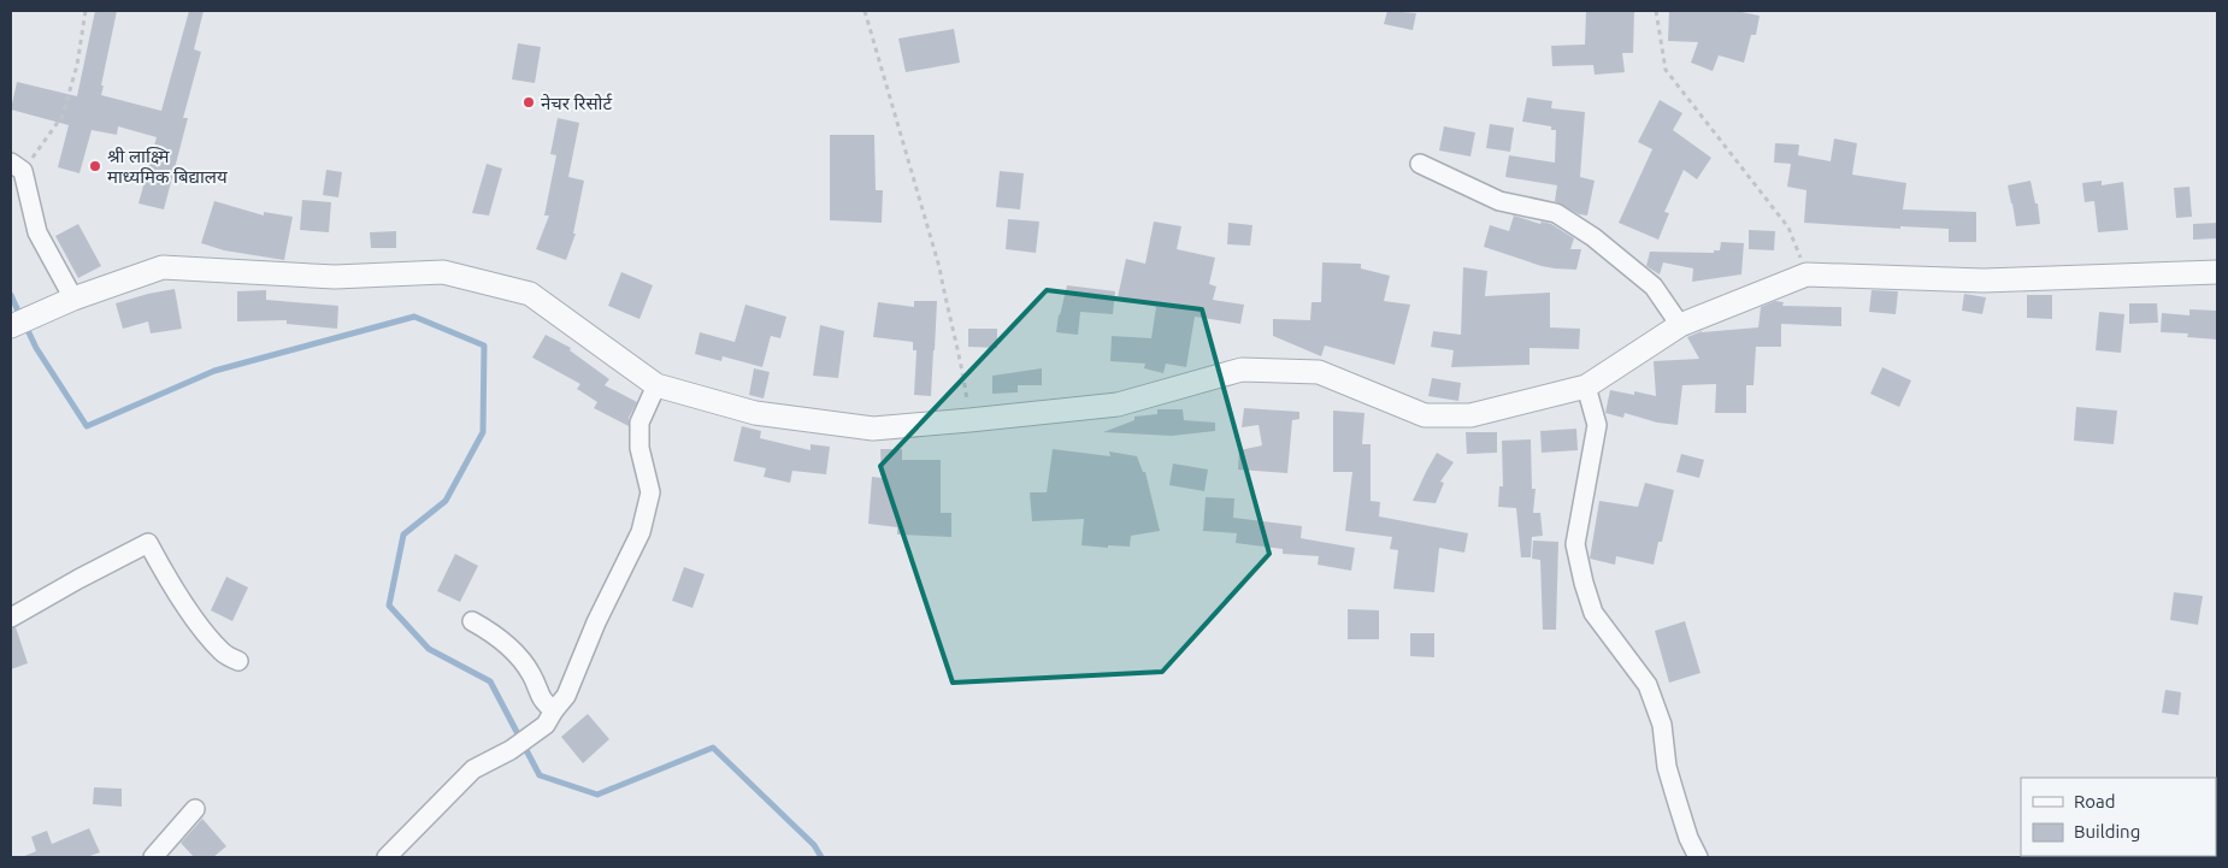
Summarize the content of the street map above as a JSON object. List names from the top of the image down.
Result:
{
  "places": ["नेचर रिसोर्ट", "श्री लाक्ष्मि माध्यमिक बिद्यालय"],
  "legend": ["Road", "Building"]
}
